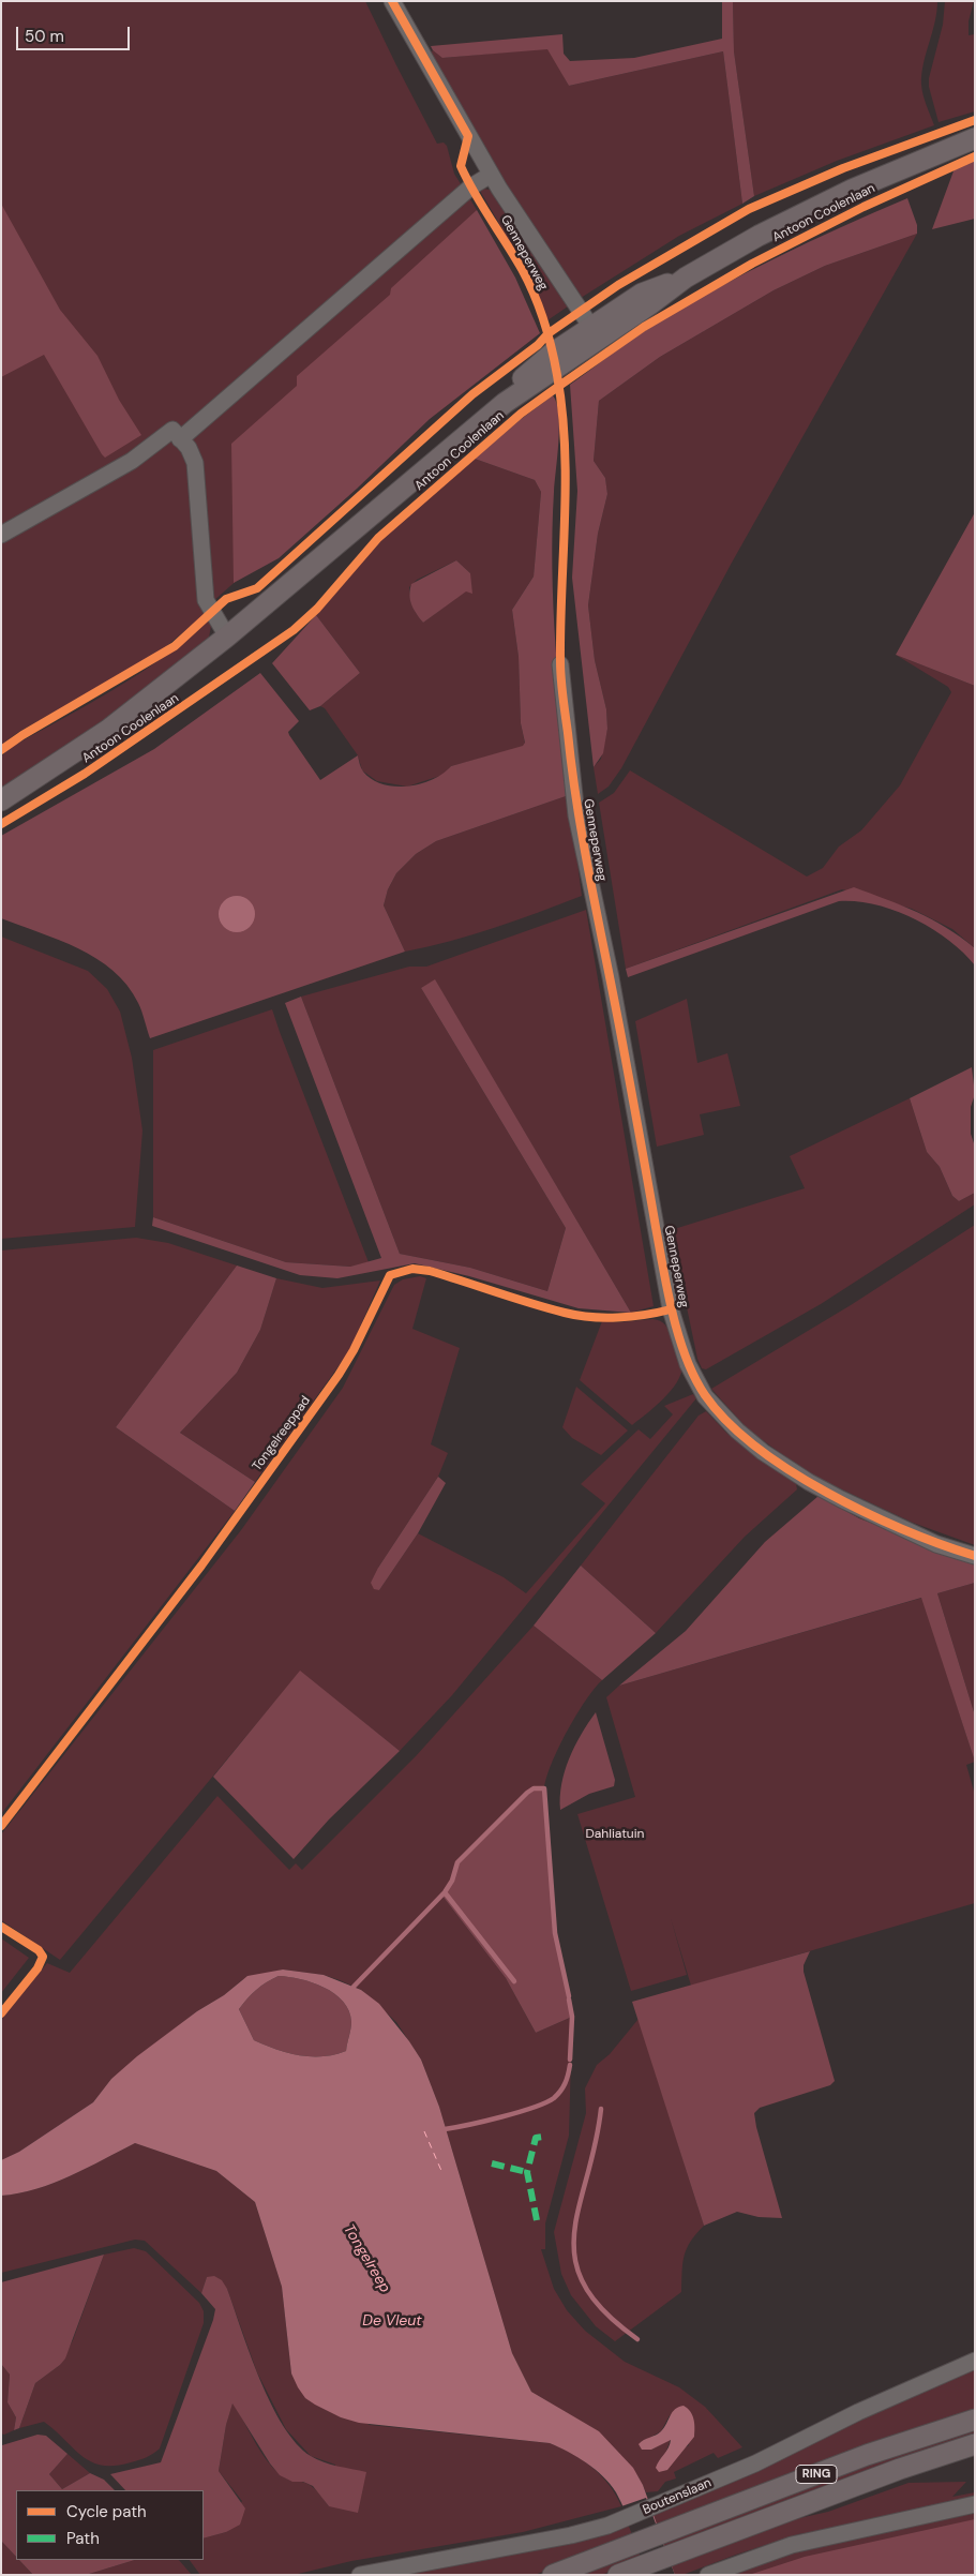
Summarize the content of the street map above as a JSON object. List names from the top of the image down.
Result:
{
  "streets": {
    "main road": ["Antoon Coolenlaan", "RING", "Boutenslaan"],
    "street": ["Genneperweg"],
    "cycle path": ["Tongelreeppad"]
  },
  "crossings": [
    ["Antoon Coolenlaan", "Genneperweg"]
  ],
  "water": ["Tongelreep", "De Vleut"],
  "parks": ["Dahliatuin"],
  "legend": ["Cycle path", "Path"],
  "scale_bar": "50 m"
}
